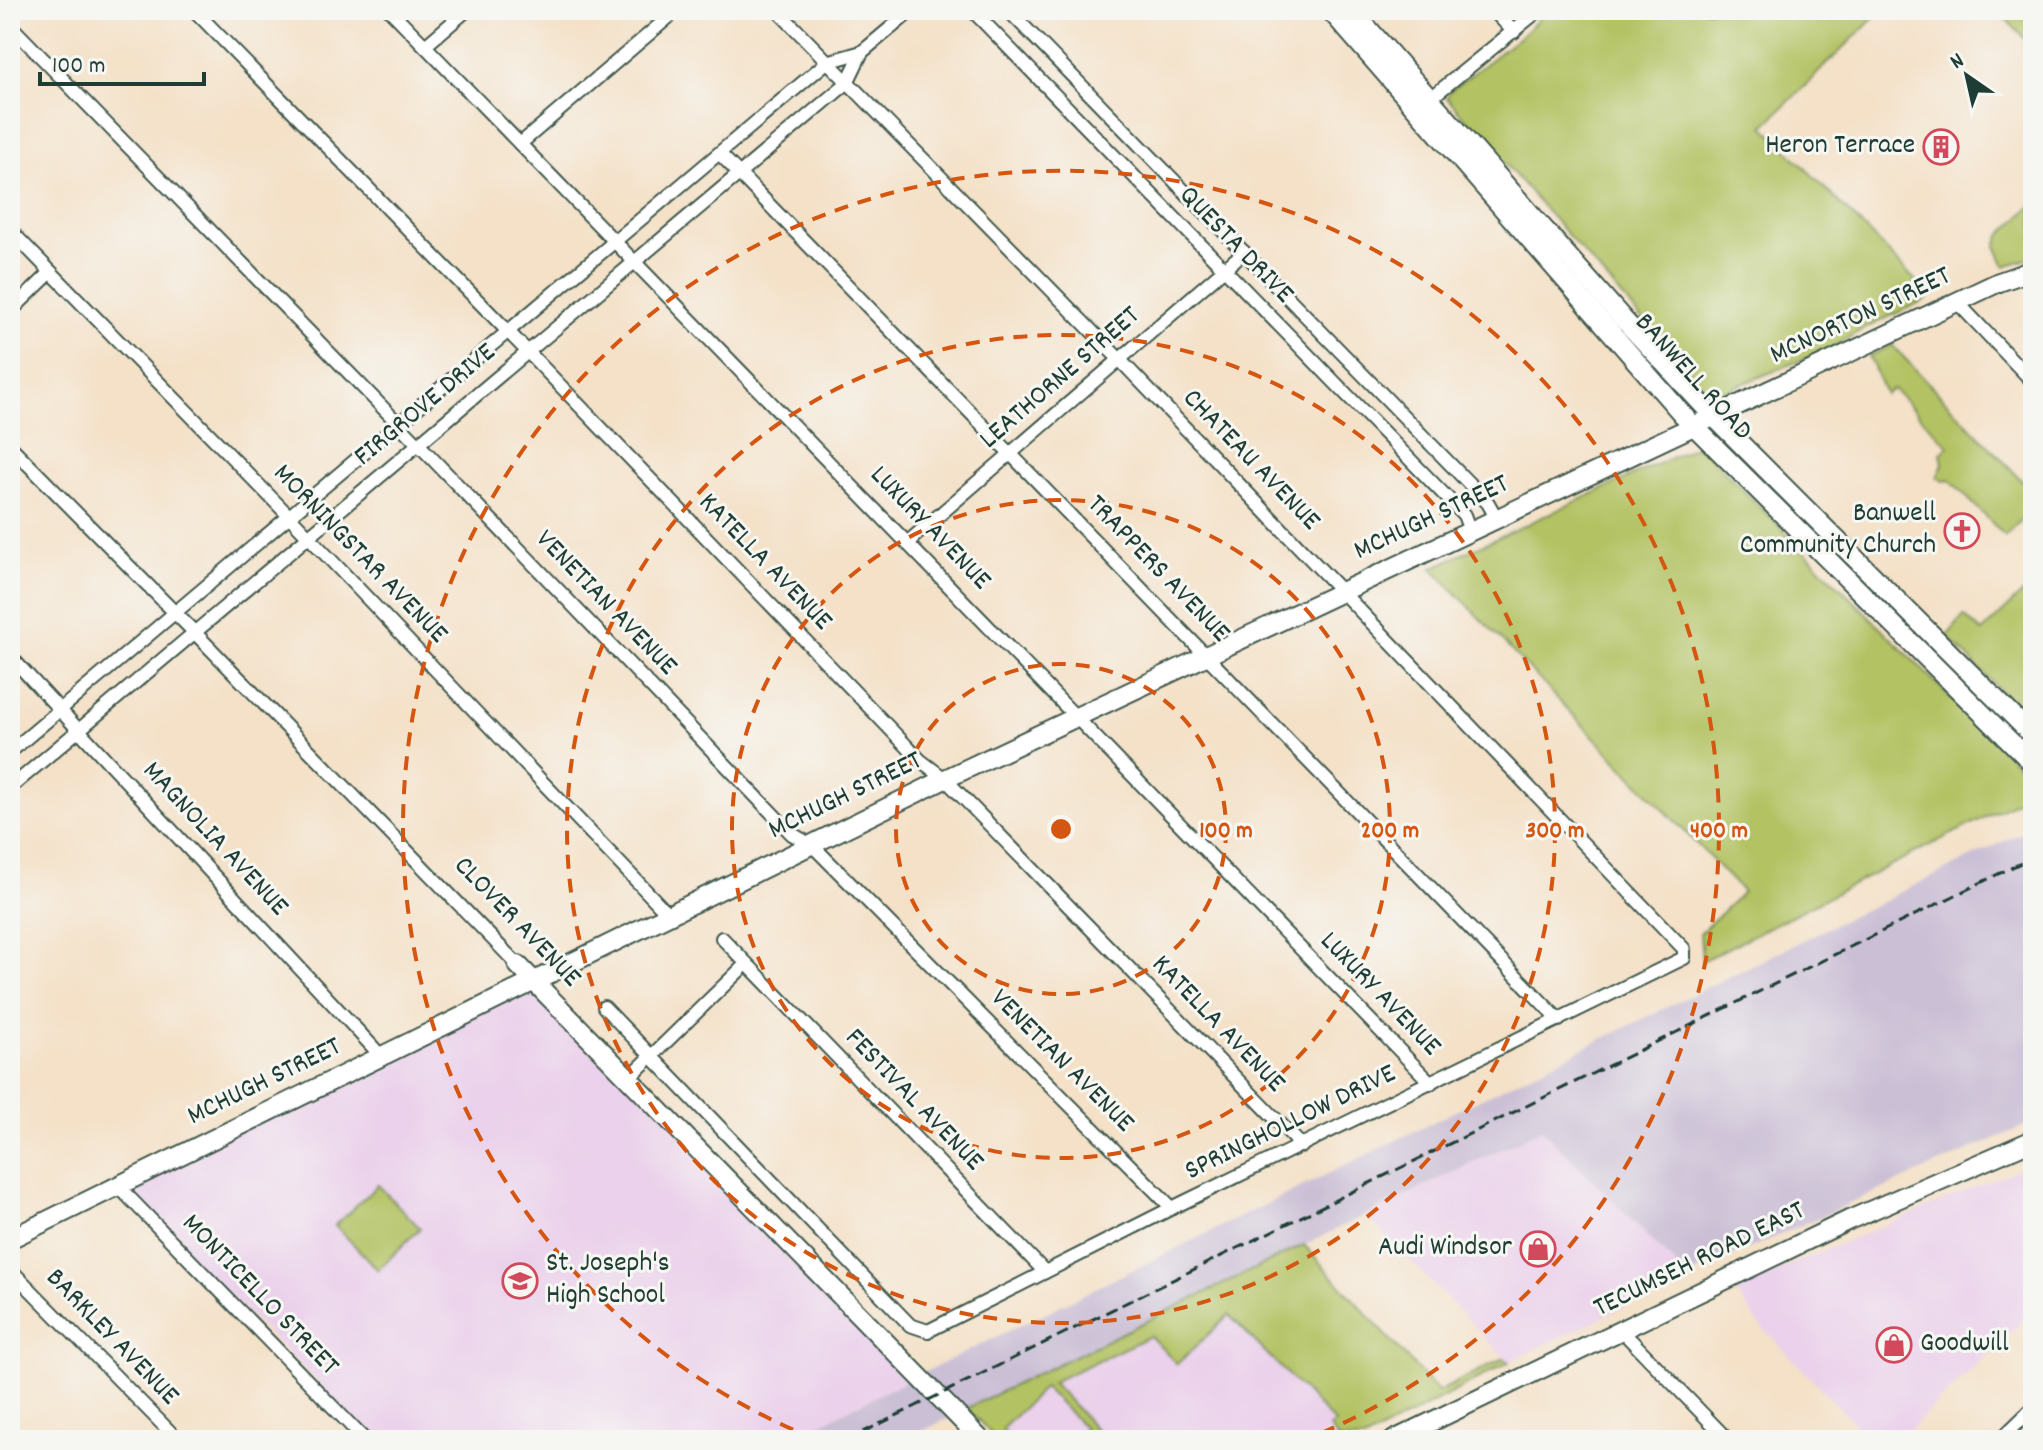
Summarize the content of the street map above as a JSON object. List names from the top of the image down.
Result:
{
  "streets": {
    "main road": [
      "MCNORTON STREET",
      "BANWELL ROAD",
      "MCHUGH STREET",
      "CLOVER AVENUE",
      "TECUMSEH ROAD EAST"
    ],
    "street": [
      "QUESTA DRIVE",
      "LEATHORNE STREET",
      "FIRGROVE DRIVE",
      "CHATEAU AVENUE",
      "LUXURY AVENUE",
      "MORNINGSTAR AVENUE",
      "KATELLA AVENUE",
      "TRAPPERS AVENUE",
      "VENETIAN AVENUE",
      "MAGNOLIA AVENUE",
      "FESTIVAL AVENUE",
      "SPRINGHOLLOW DRIVE",
      "MONTICELLO STREET",
      "BARKLEY AVENUE"
    ]
  },
  "crossings": [
    ["QUESTA DRIVE", "LEATHORNE STREET"],
    ["QUESTA DRIVE", "MCHUGH STREET"],
    ["MCNORTON STREET", "BANWELL ROAD"],
    ["MCNORTON STREET", "MCHUGH STREET"],
    ["BANWELL ROAD", "MCHUGH STREET"],
    ["LEATHORNE STREET", "CHATEAU AVENUE"],
    ["LEATHORNE STREET", "LUXURY AVENUE"],
    ["LEATHORNE STREET", "TRAPPERS AVENUE"],
    ["FIRGROVE DRIVE", "CHATEAU AVENUE"],
    ["FIRGROVE DRIVE", "LUXURY AVENUE"],
    ["FIRGROVE DRIVE", "MORNINGSTAR AVENUE"],
    ["FIRGROVE DRIVE", "KATELLA AVENUE"],
    ["FIRGROVE DRIVE", "TRAPPERS AVENUE"],
    ["FIRGROVE DRIVE", "VENETIAN AVENUE"],
    ["FIRGROVE DRIVE", "MAGNOLIA AVENUE"],
    ["FIRGROVE DRIVE", "CLOVER AVENUE"],
    ["CHATEAU AVENUE", "MCHUGH STREET"],
    ["CHATEAU AVENUE", "SPRINGHOLLOW DRIVE"],
    ["MCHUGH STREET", "LUXURY AVENUE"],
    ["MCHUGH STREET", "MORNINGSTAR AVENUE"],
    ["MCHUGH STREET", "KATELLA AVENUE"],
    ["MCHUGH STREET", "TRAPPERS AVENUE"],
    ["MCHUGH STREET", "VENETIAN AVENUE"],
    ["MCHUGH STREET", "MAGNOLIA AVENUE"],
    ["MCHUGH STREET", "CLOVER AVENUE"],
    ["MCHUGH STREET", "MONTICELLO STREET"],
    ["LUXURY AVENUE", "SPRINGHOLLOW DRIVE"],
    ["KATELLA AVENUE", "SPRINGHOLLOW DRIVE"],
    ["TRAPPERS AVENUE", "SPRINGHOLLOW DRIVE"],
    ["VENETIAN AVENUE", "SPRINGHOLLOW DRIVE"],
    ["CLOVER AVENUE", "SPRINGHOLLOW DRIVE"],
    ["FESTIVAL AVENUE", "SPRINGHOLLOW DRIVE"]
  ],
  "places": {
    "building": ["Heron Terrace"],
    "church": ["Banwell Community Church"],
    "shop": ["Audi Windsor", "Goodwill"],
    "school or university": ["St. Joseph's High School"]
  },
  "scale_bar": "100 m",
  "north": "top left",
  "rings": [
    "100 m",
    "200 m",
    "300 m",
    "400 m"
  ]
}
